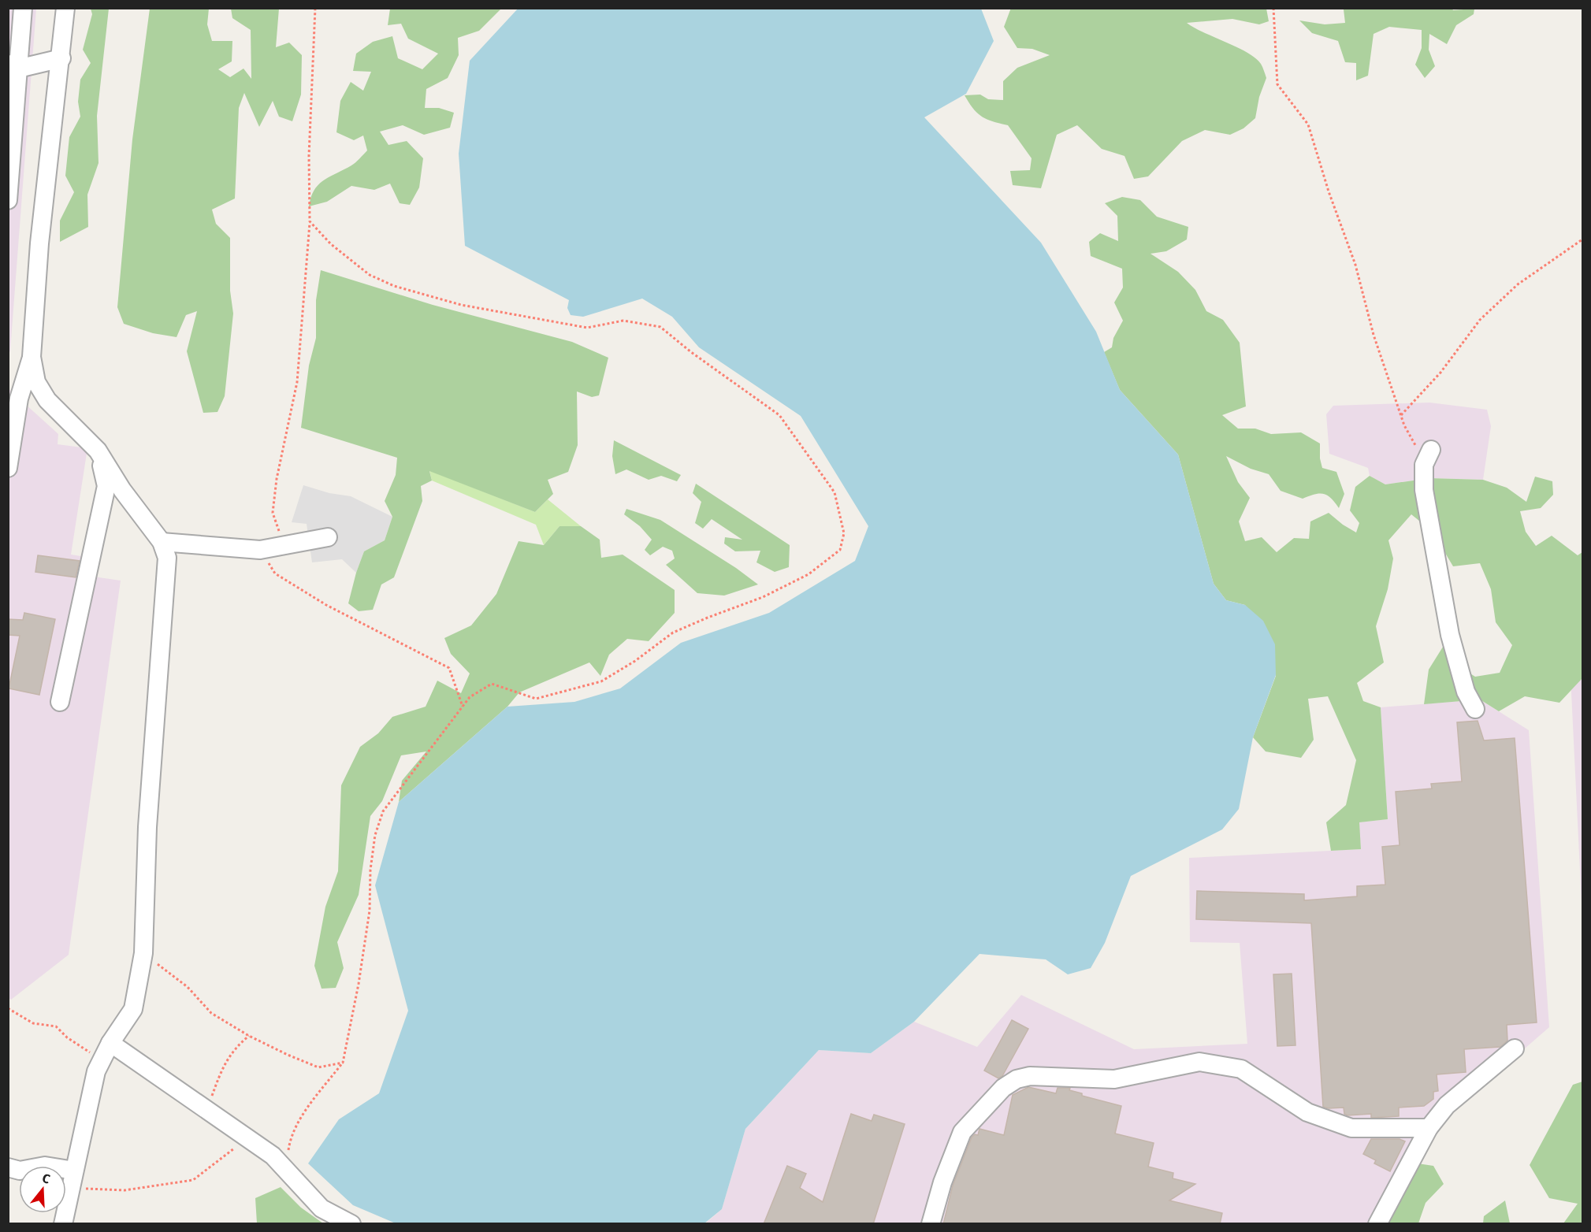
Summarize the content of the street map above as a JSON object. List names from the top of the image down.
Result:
{
  "north": "top"
}
